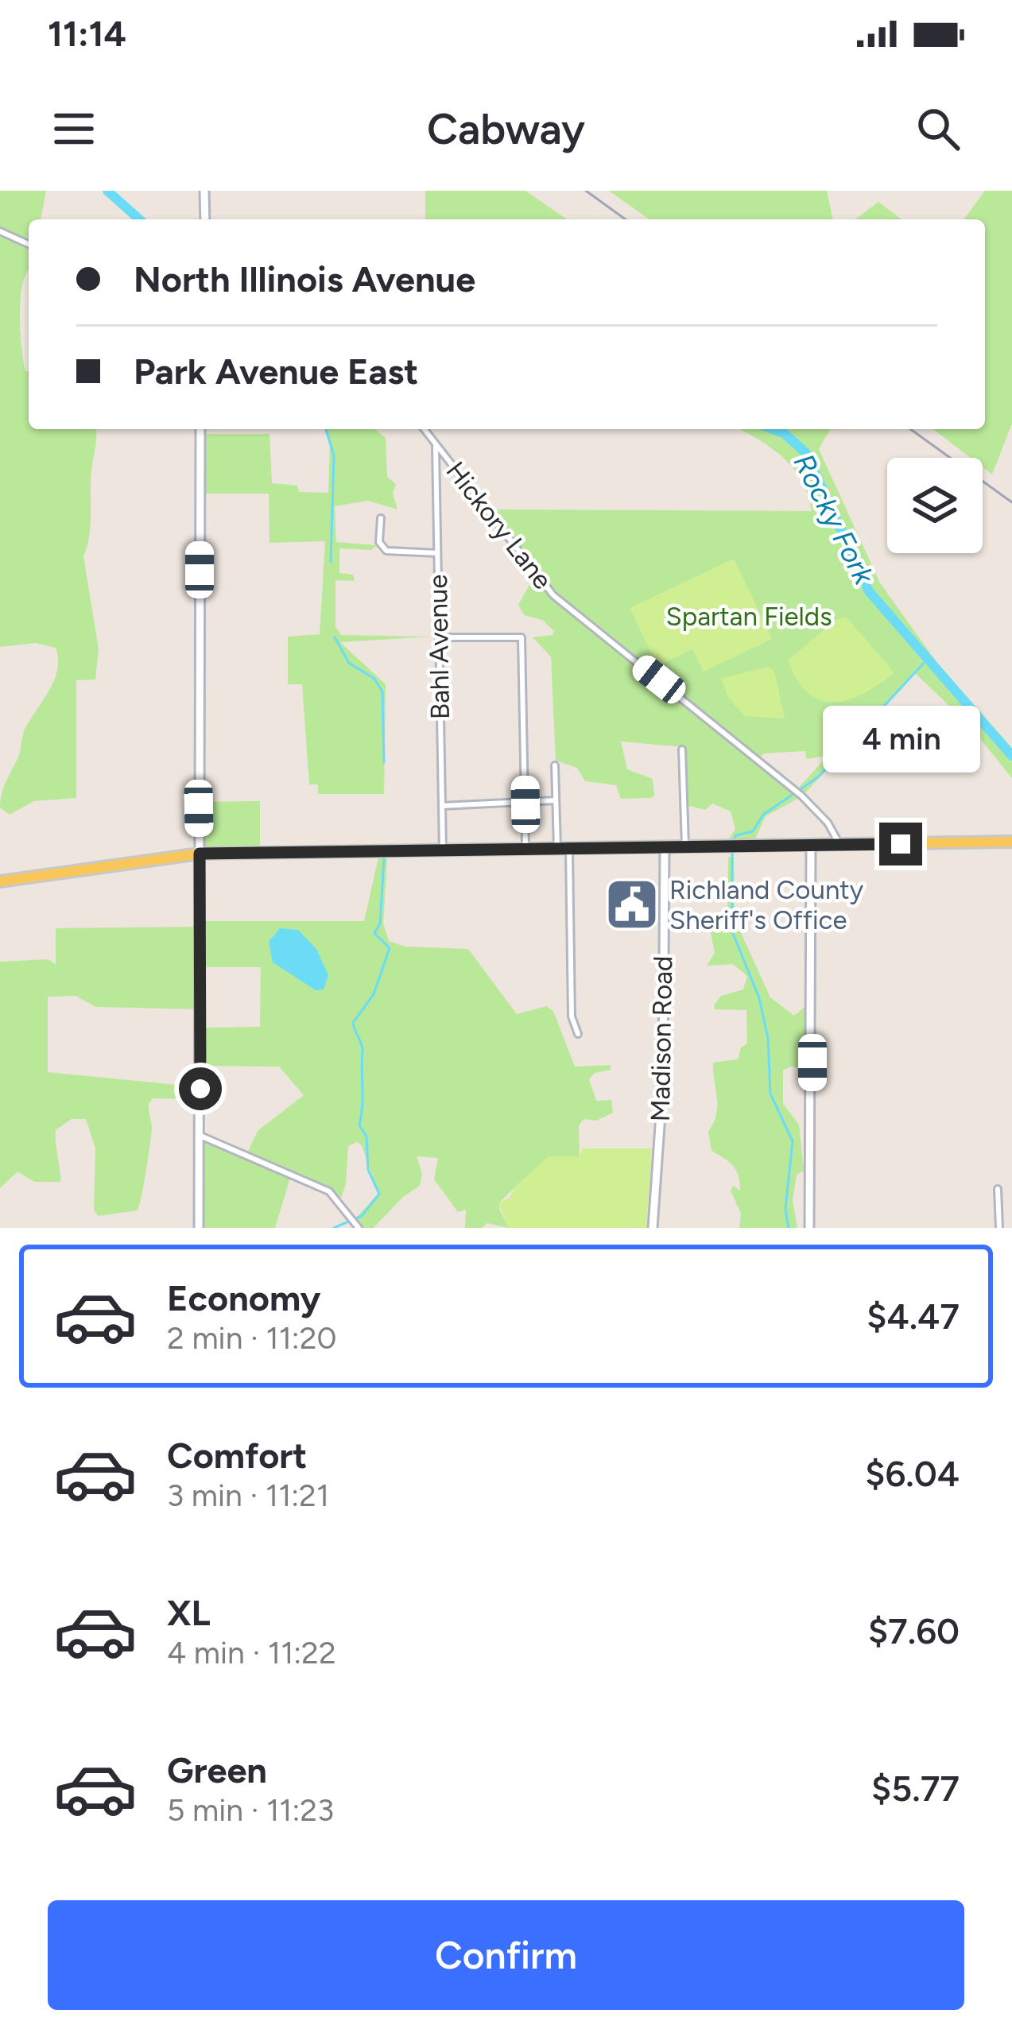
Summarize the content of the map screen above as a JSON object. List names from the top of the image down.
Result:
{
  "streets": {
    "street": ["Hickory Lane", "Bahl Avenue", "Madison Road"]
  },
  "crossings": [
    ["Hickory Lane", "Bahl Avenue"]
  ],
  "water": ["Rocky Fork"],
  "parks": ["Spartan Fields"],
  "places": {
    "public building": ["Richland County Sheriff's Office"]
  },
  "page": {
    "status": "11:14",
    "header": "Cabway",
    "banner": ["North Illinois Avenue", "Park Avenue East"],
    "bubble": "4 min",
    "list": [
      {
        "name": "Economy",
        "note": "2 min · 11:20",
        "value": "$4.47"
      },
      {
        "name": "Comfort",
        "note": "3 min · 11:21",
        "value": "$6.04"
      },
      {
        "name": "XL",
        "note": "4 min · 11:22",
        "value": "$7.60"
      },
      {
        "name": "Green",
        "note": "5 min · 11:23",
        "value": "$5.77"
      }
    ],
    "buttons": "Confirm"
  }
}
